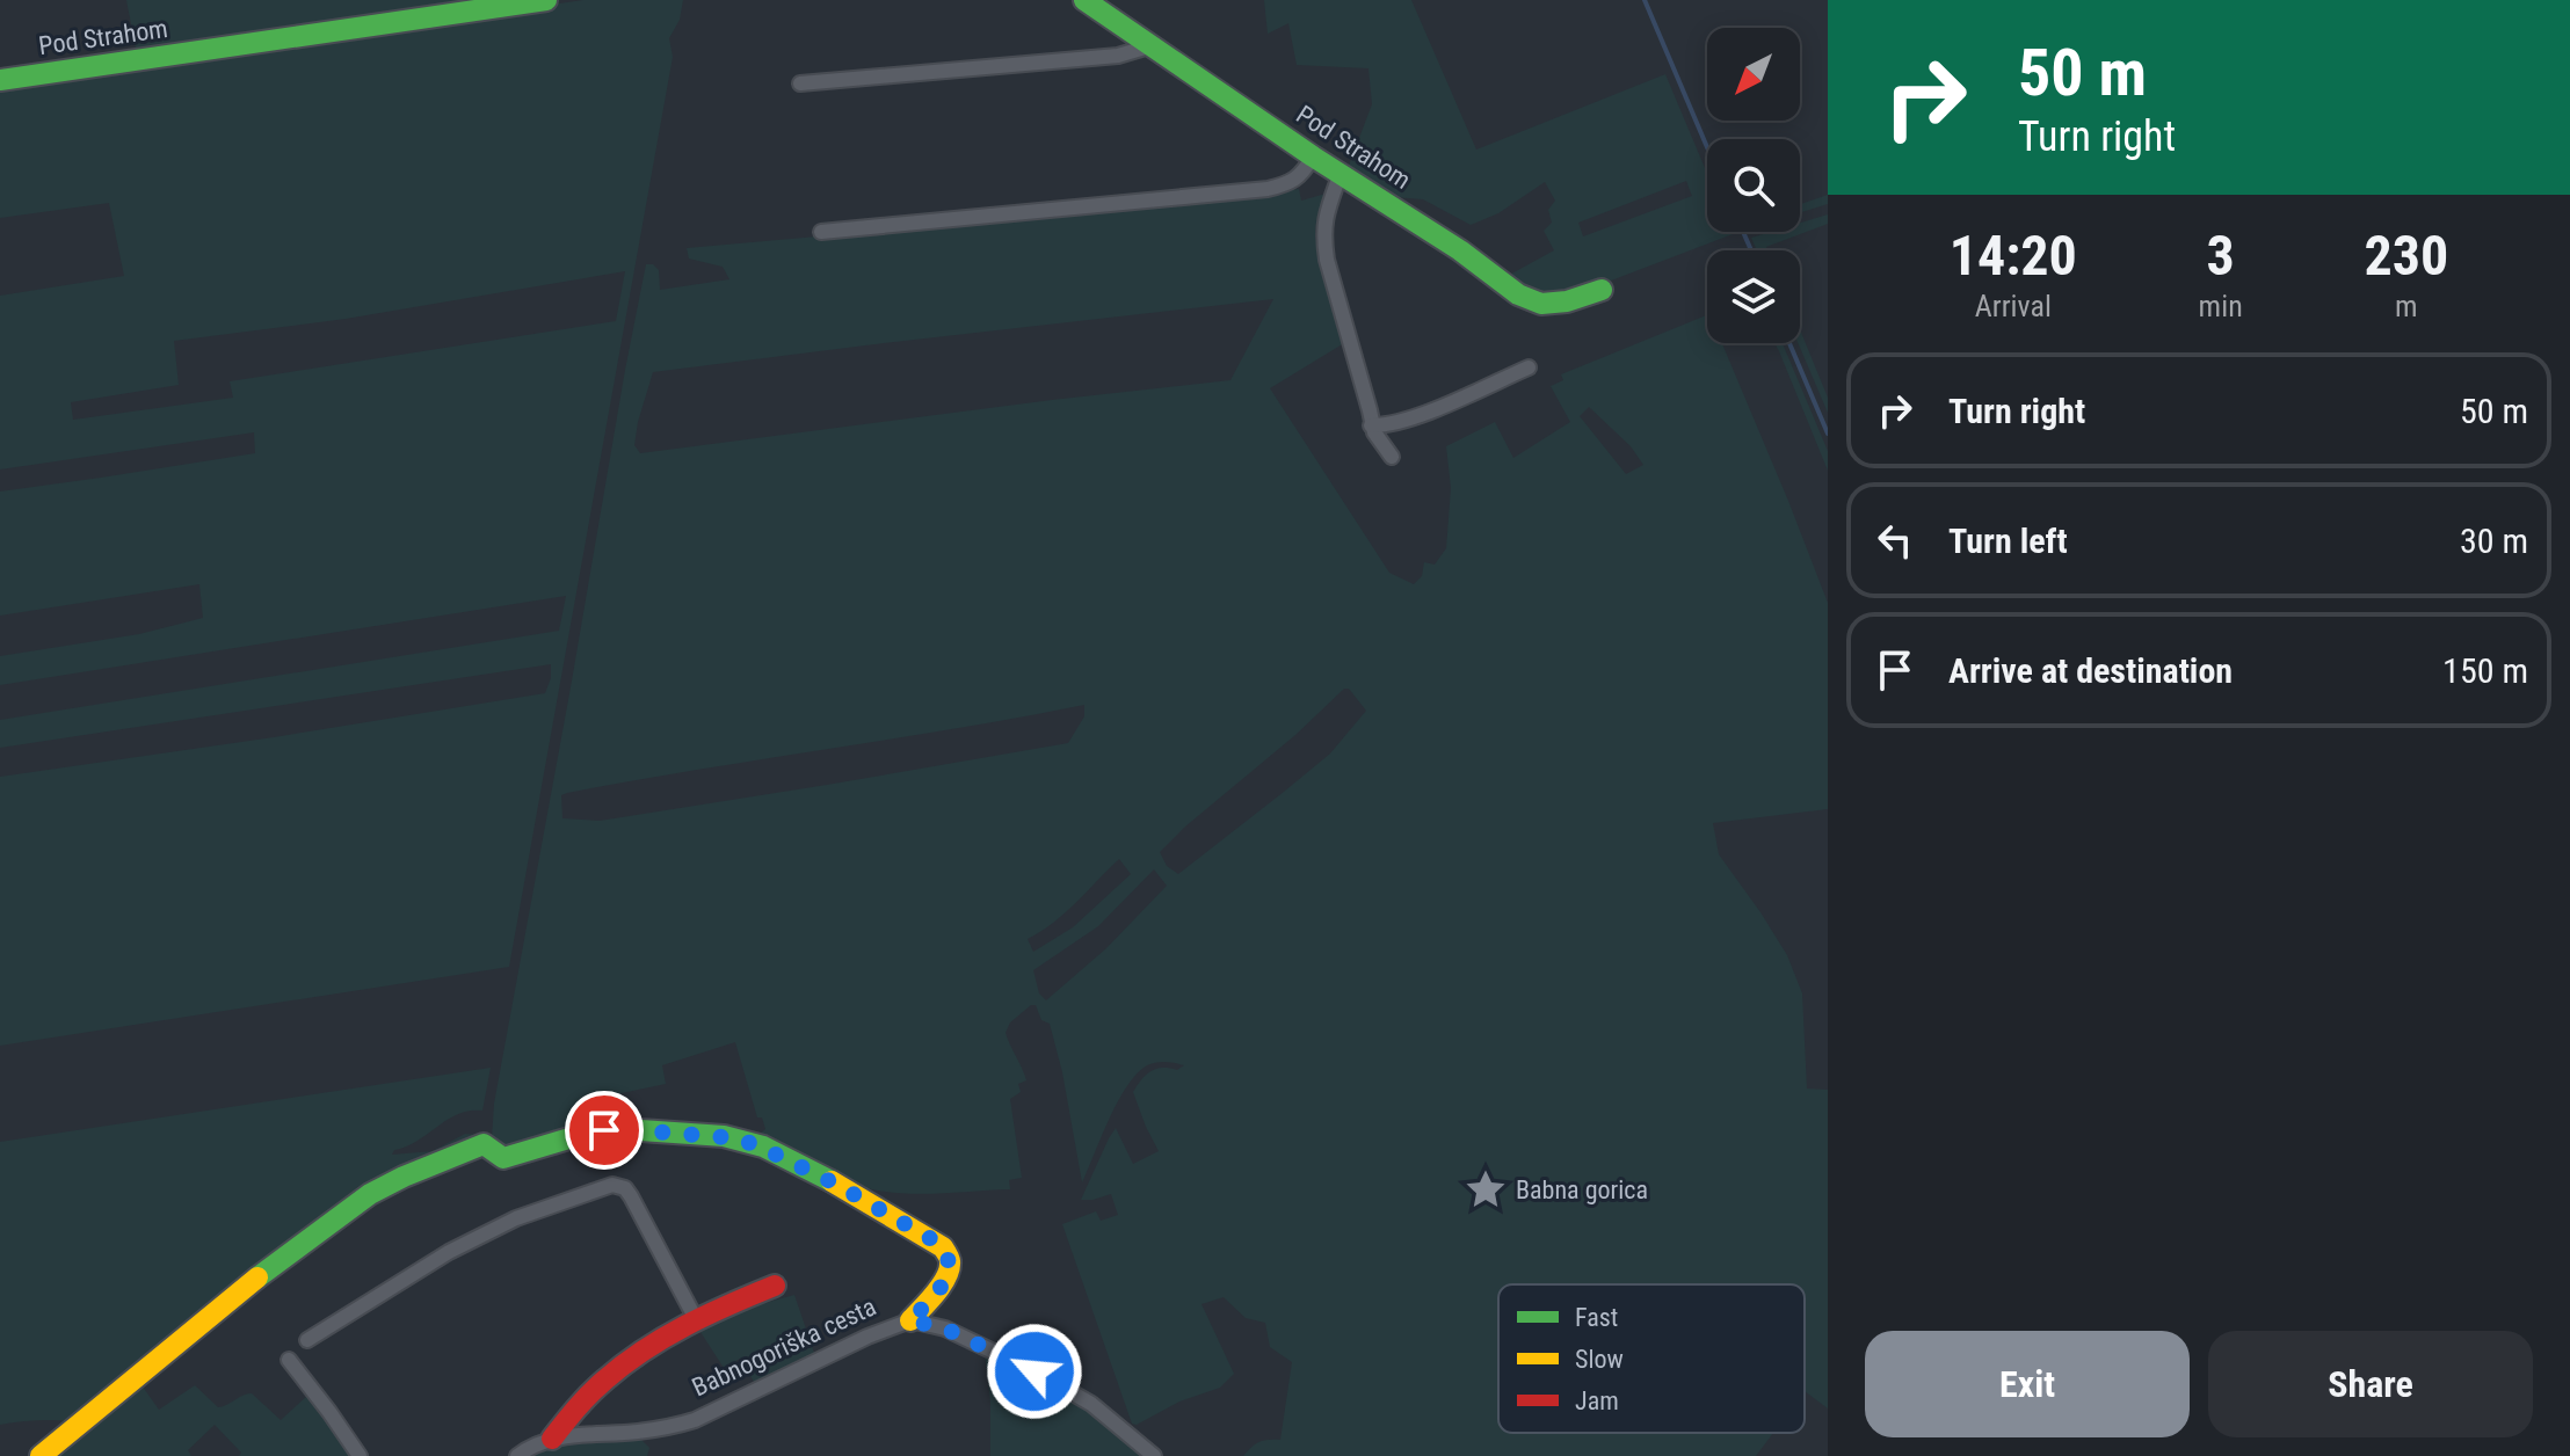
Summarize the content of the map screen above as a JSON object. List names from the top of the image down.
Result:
{
  "streets": {
    "street": ["Pod Strahom", "Babnogoriška cesta"]
  },
  "places": {
    "place": ["Babna gorica"]
  },
  "legend": ["Fast", "Slow", "Jam"],
  "north": "bottom left",
  "page": {
    "turn": ["50 m", "Turn right"],
    "eta": [
      "14:20",
      "Arrival",
      "3",
      "min",
      "230",
      "m"
    ],
    "list": [
      {
        "name": "Turn right",
        "value": "50 m"
      },
      {
        "name": "Turn left",
        "value": "30 m"
      },
      {
        "name": "Arrive at destination",
        "value": "150 m"
      }
    ],
    "buttons": ["Exit", "Share"]
  }
}
